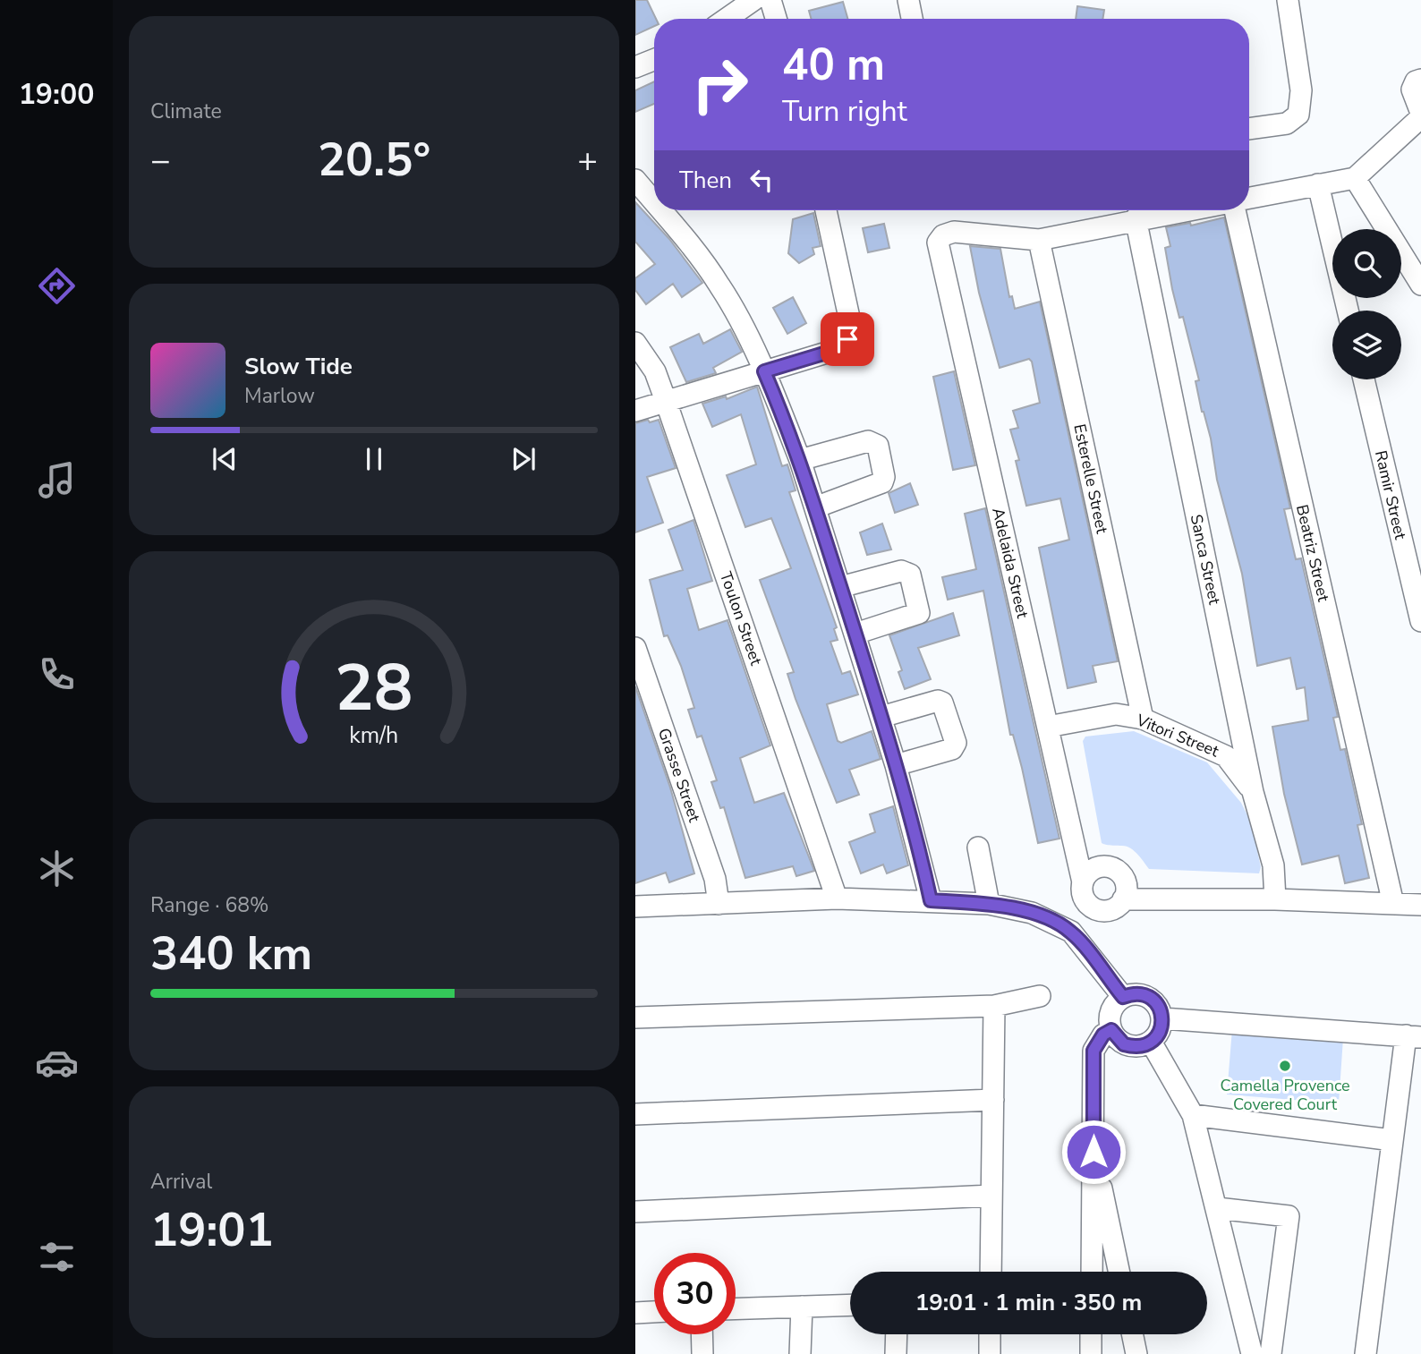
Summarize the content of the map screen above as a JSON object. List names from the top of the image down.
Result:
{
  "streets": {
    "street": [
      "Esterelle Street",
      "Ramir Street",
      "Beatriz Street",
      "Sanca Street",
      "Adelaida Street",
      "Toulon Street",
      "Vitori Street",
      "Grasse Street"
    ]
  },
  "crossings": [
    ["Esterelle Street", "Adelaida Street"],
    ["Esterelle Street", "Vitori Street"],
    ["Sanca Street", "Vitori Street"],
    ["Adelaida Street", "Vitori Street"]
  ],
  "places": ["Camella Provence Covered Court"],
  "page": {
    "tabs": "19:00",
    "tile": [
      "Climate",
      ["Range · 68%", "340 km"],
      ["Arrival", "19:01"]
    ],
    "turn": ["40 m", "Turn right"],
    "heat": ["−", "20.5°", "+"],
    "then": "Then",
    "song": ["Slow Tide", "Marlow"],
    "limit": "30",
    "trip": "19:01 · 1 min · 350 m",
    "gauge": ["28", "km/h"]
  }
}
